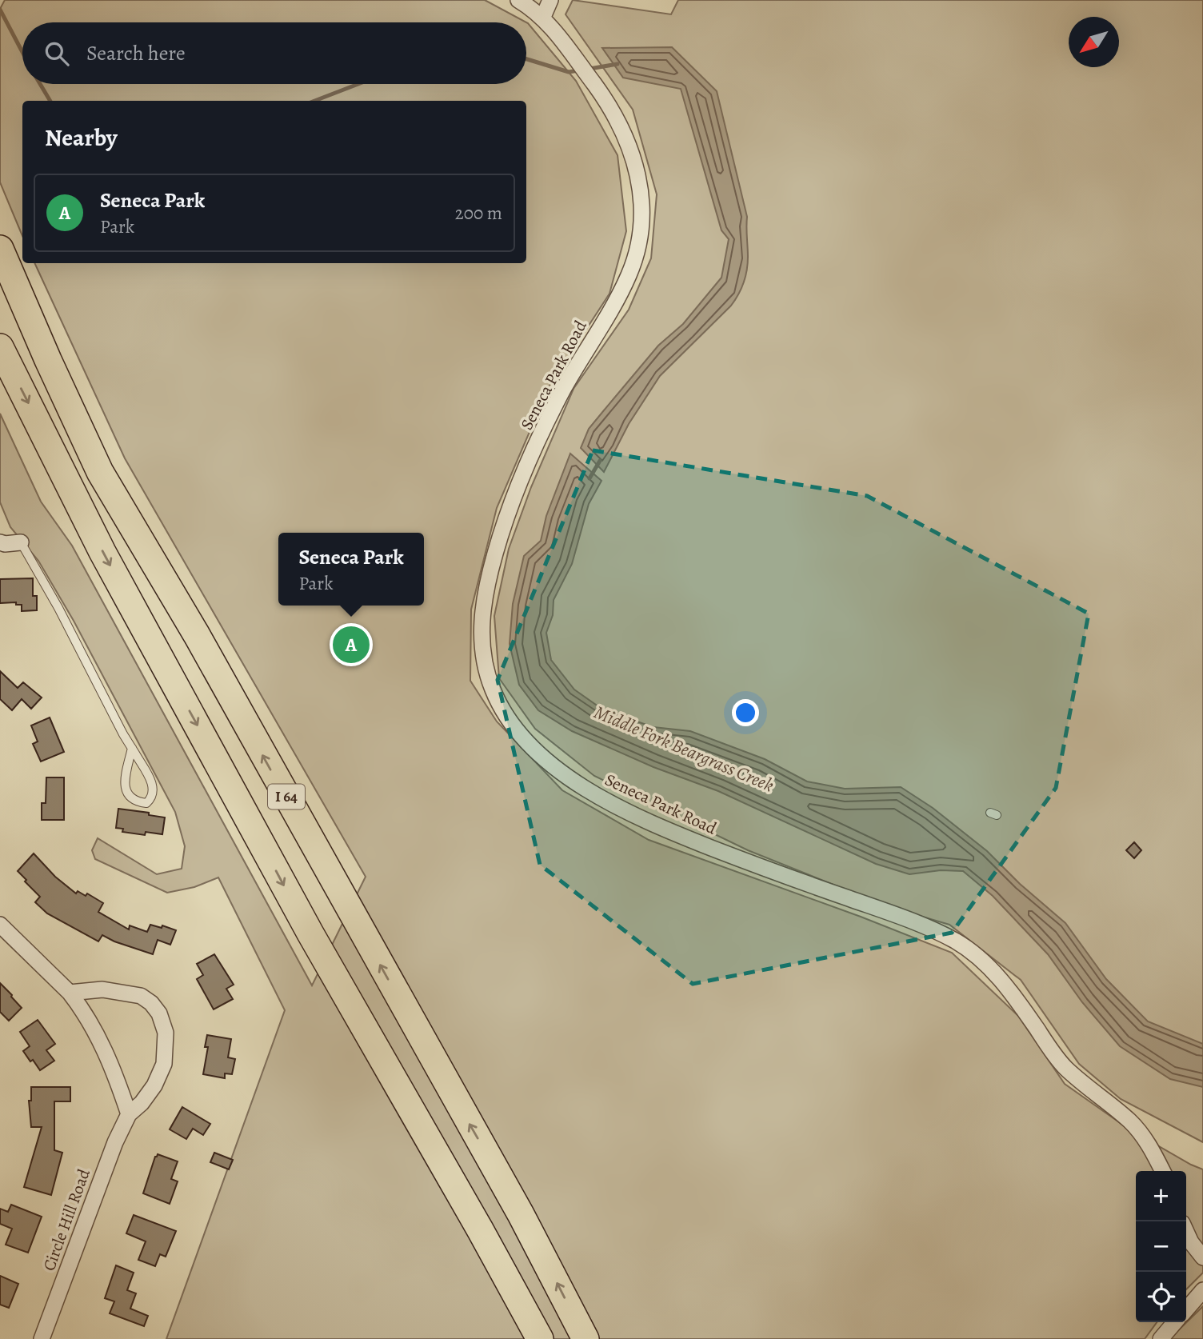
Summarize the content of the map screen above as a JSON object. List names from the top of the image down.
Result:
{
  "streets": {
    "highway": ["I 64"],
    "street": ["Seneca Park Road", "Circle Hill Road"]
  },
  "water": ["Middle Fork Beargrass Creek"],
  "north": "bottom left",
  "page": {
    "search": "Search here",
    "heading": "Nearby",
    "list": [
      {
        "mark": "A",
        "name": "Seneca Park",
        "note": "Park",
        "value": "200 m"
      }
    ],
    "popup": ["Seneca Park", "Park"],
    "pins": "A",
    "map_buttons": ["+", "−"]
  }
}
